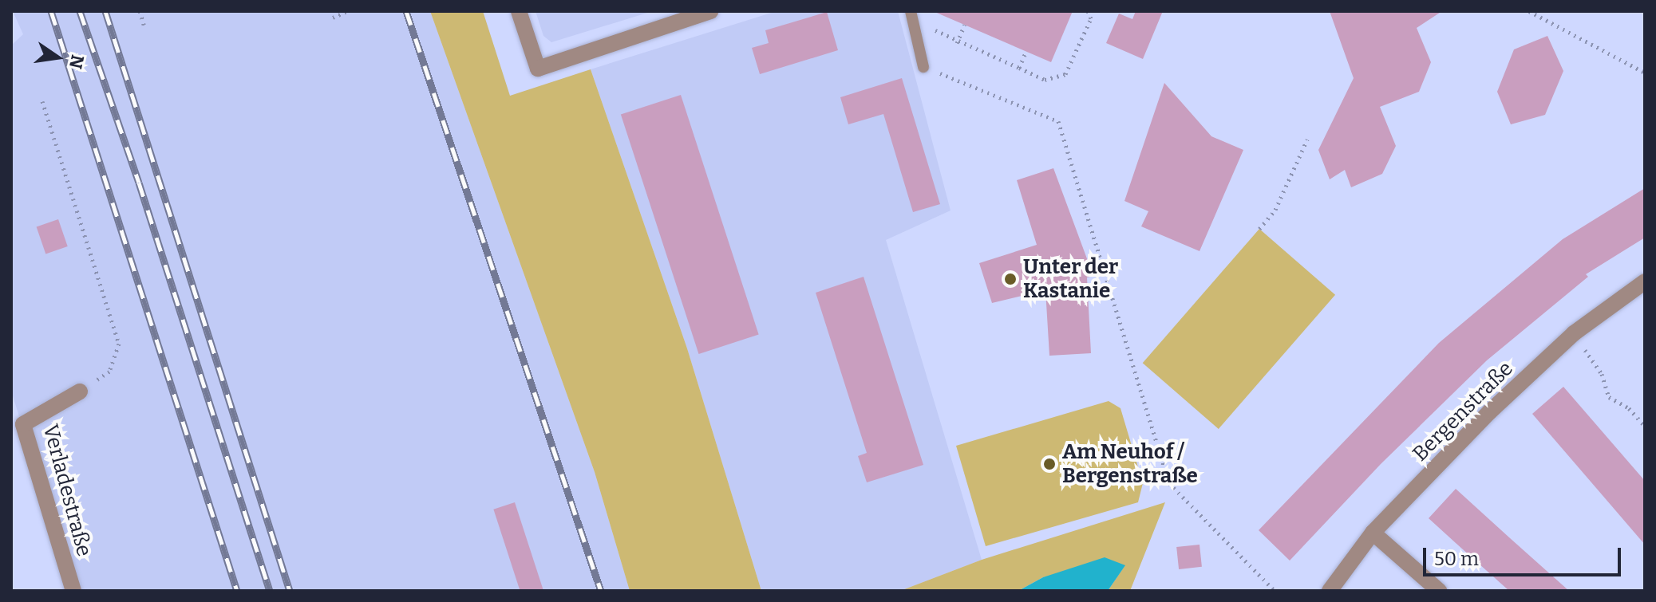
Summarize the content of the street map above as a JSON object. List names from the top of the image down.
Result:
{
  "streets": {
    "street": ["Bergenstraße", "Verladestraße"]
  },
  "places": ["Unter der Kastanie", "Am Neuhof / Bergenstraße"],
  "scale_bar": "50 m",
  "north": "right"
}
